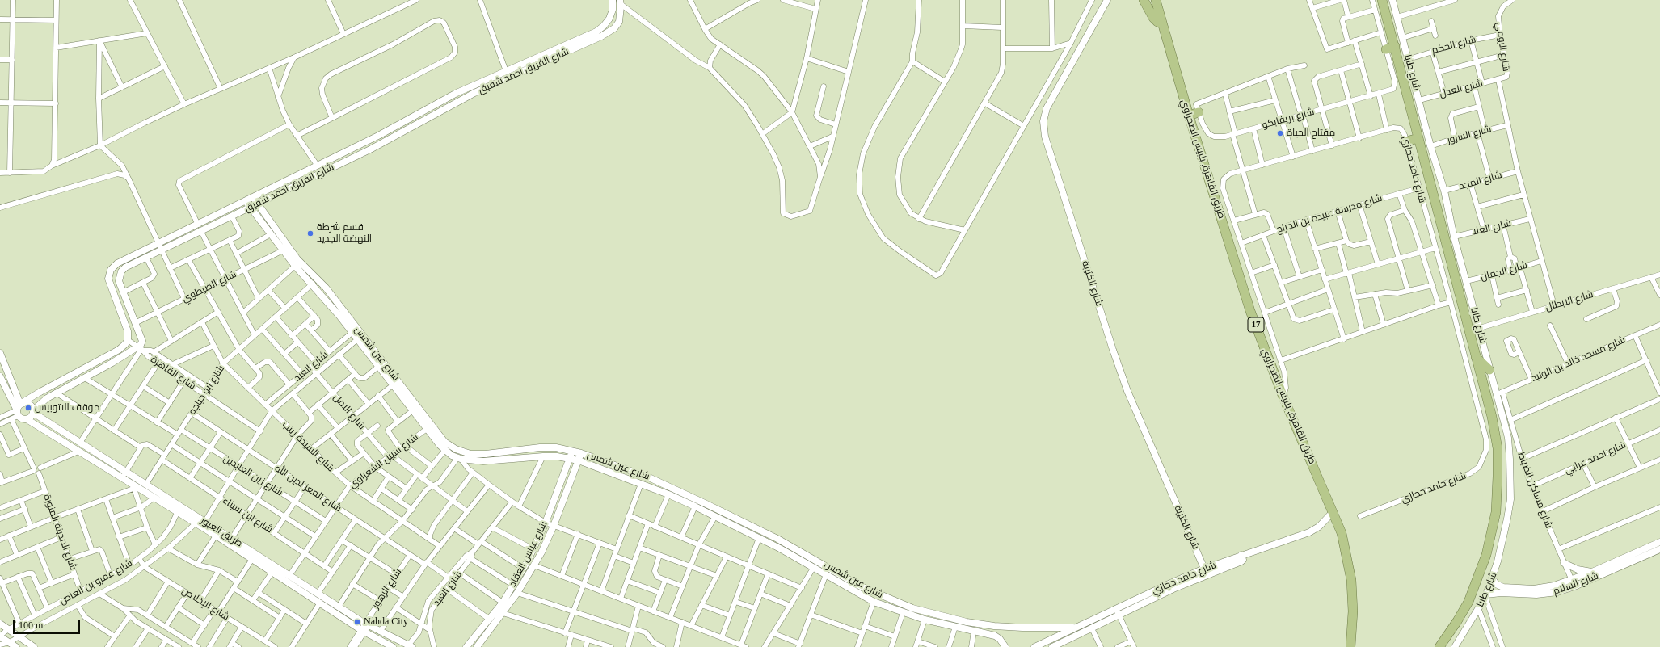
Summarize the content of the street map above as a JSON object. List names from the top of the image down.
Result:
{
  "streets": {
    "highway": ["طريق القاهرة, بلبيس الصحراوي", "17"],
    "street": [
      "شارع الحكم",
      "شارع الرومي",
      "شارع الفريق احمد شفيق",
      "شارع طابا",
      "شارع العدل",
      "شارع بريفابكو",
      "شارع السرور",
      "شارع حامد حجازي",
      "شارع المجد",
      "شارع مدرسة عبيده بن الجراح",
      "شارع العلا",
      "شارع الجمال",
      "شارع الكتيبة",
      "شارع الضيطوي",
      "شارع الابطال",
      "شارع عين شمس",
      "شارع مسجد خالد بن الوليد",
      "شارع العبد",
      "شارع القاهرة",
      "شارع ابو حباجه",
      "شارع الامل",
      "شارع السيدة زينب",
      "شارع احمد عرابي",
      "شارع سبيل الشعراوي",
      "شارع زين العابدين",
      "شارع المعز لدين الله",
      "شارع مساكن الضباط",
      "شارع ابن سيناء",
      "شارع المدينة المنورة",
      "طريق العبور",
      "شارع عباس العقاد",
      "شارع عمرو بن العاص",
      "شارع السلام",
      "شارع الزهور",
      "شارع الإخلاص"
    ]
  },
  "crossings": [
    ["شارع الحكم", "شارع الرومي"],
    ["شارع الحكم", "شارع طابا"],
    ["شارع الرومي", "شارع العدل"],
    ["شارع الفريق احمد شفيق", "شارع الضيطوي"],
    ["شارع الفريق احمد شفيق", "شارع عين شمس"],
    ["شارع الفريق احمد شفيق", "شارع القاهرة"],
    ["شارع طابا", "شارع العدل"],
    ["شارع طابا", "شارع السرور"],
    ["شارع طابا", "شارع المجد"],
    ["شارع طابا", "شارع العلا"],
    ["شارع طابا", "شارع الجمال"],
    ["شارع طابا", "شارع الابطال"],
    ["شارع طابا", "شارع مسجد خالد بن الوليد"],
    ["شارع طابا", "شارع السلام"],
    ["طريق القاهرة, بلبيس الصحراوي", "شارع حامد حجازي"],
    ["شارع حامد حجازي", "شارع مدرسة عبيده بن الجراح"],
    ["شارع حامد حجازي", "شارع الكتيبة"],
    ["شارع حامد حجازي", "شارع عين شمس"],
    ["شارع الضيطوي", "شارع عين شمس"],
    ["شارع عين شمس", "شارع العبد"],
    ["شارع عين شمس", "شارع ابو حباجه"],
    ["شارع عين شمس", "شارع سبيل الشعراوي"],
    ["شارع عين شمس", "شارع عباس العقاد"],
    ["شارع مسجد خالد بن الوليد", "شارع مساكن الضباط"],
    ["شارع العبد", "شارع الامل"],
    ["شارع العبد", "شارع السيدة زينب"],
    ["شارع العبد", "شارع المعز لدين الله"],
    ["شارع العبد", "طريق العبور"],
    ["شارع القاهرة", "شارع ابو حباجه"],
    ["شارع ابو حباجه", "شارع السيدة زينب"],
    ["شارع ابو حباجه", "شارع زين العابدين"],
    ["شارع ابو حباجه", "شارع المعز لدين الله"],
    ["شارع ابو حباجه", "شارع ابن سيناء"],
    ["شارع ابو حباجه", "طريق العبور"],
    ["شارع الامل", "شارع سبيل الشعراوي"],
    ["شارع السيدة زينب", "شارع سبيل الشعراوي"],
    ["شارع احمد عرابي", "شارع مساكن الضباط"],
    ["شارع سبيل الشعراوي", "شارع زين العابدين"],
    ["شارع سبيل الشعراوي", "شارع المعز لدين الله"],
    ["شارع سبيل الشعراوي", "شارع ابن سيناء"],
    ["شارع سبيل الشعراوي", "طريق العبور"],
    ["شارع المعز لدين الله", "شارع الزهور"],
    ["شارع مساكن الضباط", "شارع السلام"],
    ["شارع المدينة المنورة", "شارع عمرو بن العاص"],
    ["طريق العبور", "شارع عمرو بن العاص"],
    ["طريق العبور", "شارع الزهور"],
    ["شارع عمرو بن العاص", "شارع الإخلاص"]
  ],
  "places": [
    "مفتاح الحياة",
    "قسم شرطة النهضة الجديد",
    "موقف الاتوبيس",
    "Nahda City"
  ],
  "scale_bar": "100 m"
}
